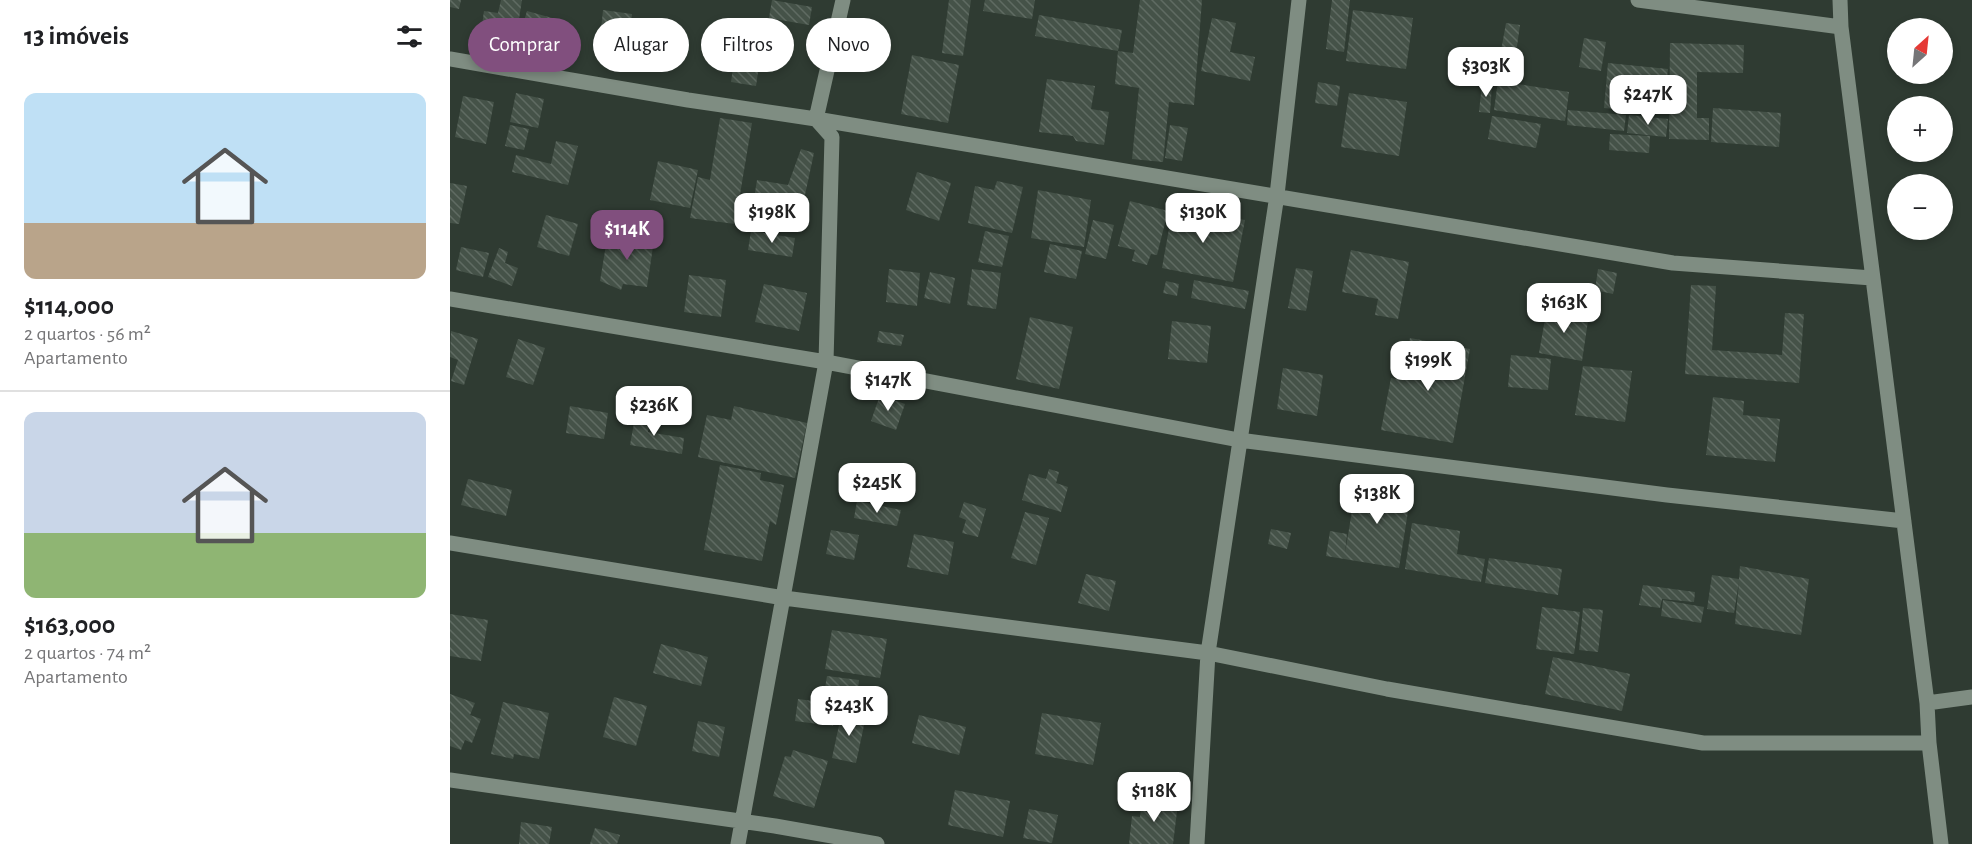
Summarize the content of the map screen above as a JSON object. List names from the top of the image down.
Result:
{
  "north": "top right",
  "page": {
    "heading": "13 imóveis",
    "map_buttons": ["+", "−"],
    "chip": [
      "Comprar",
      "Alugar",
      "Filtros",
      "Novo"
    ],
    "price": [
      "$303K",
      "$247K",
      "$198K",
      "$130K",
      "$114K",
      "$163K",
      "$199K",
      "$147K",
      "$236K",
      "$245K",
      "$138K",
      "$243K",
      "$118K"
    ],
    "list": [
      {
        "name": "$114,000",
        "note": "2 quartos · 56 m² · Apartamento"
      },
      {
        "name": "$163,000",
        "note": "2 quartos · 74 m² · Apartamento"
      }
    ]
  }
}
